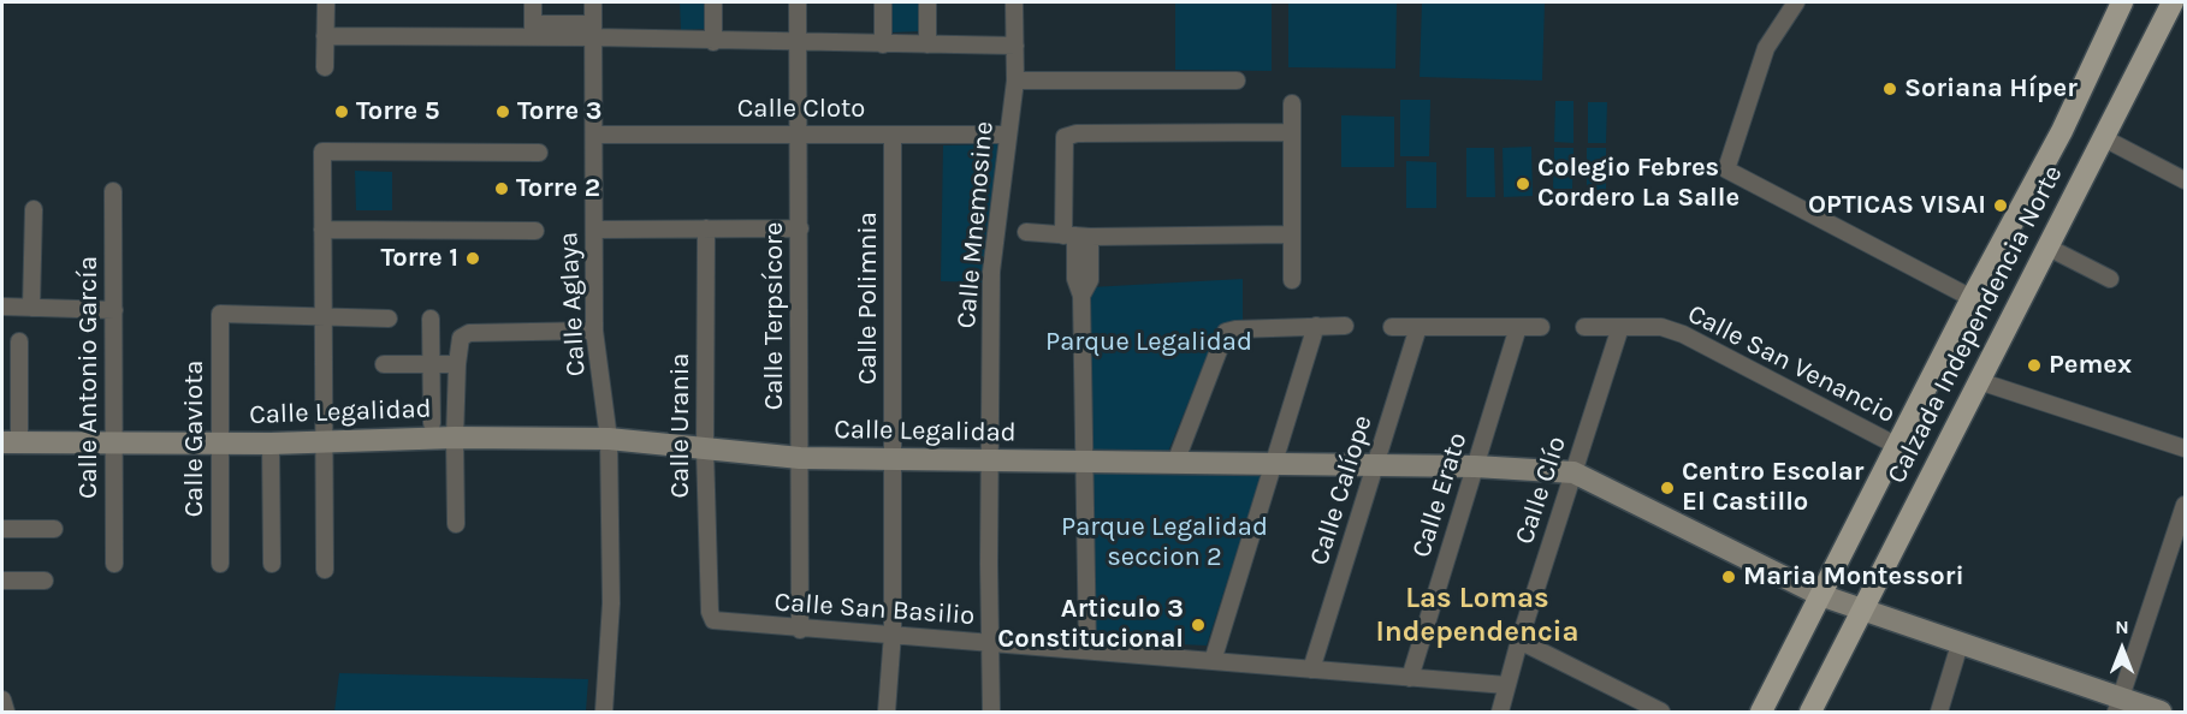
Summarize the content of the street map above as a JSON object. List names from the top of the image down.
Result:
{
  "streets": {
    "main road": ["Calzada Independencia Norte"],
    "street": [
      "Calle Cloto",
      "Calle Mnemosine",
      "Calle Polimnia",
      "Calle Aglaya",
      "Calle Terpsícore",
      "Calle San Venancio",
      "Calle Antonio García",
      "Calle Legalidad",
      "Calle Urania",
      "Calle Gaviota",
      "Calle Calíope",
      "Calle Clío",
      "Calle Erato",
      "Calle San Basilio"
    ]
  },
  "crossings": [
    ["Calle Cloto", "Calle Mnemosine"],
    ["Calle Cloto", "Calle Polimnia"],
    ["Calle Cloto", "Calle Aglaya"],
    ["Calle Cloto", "Calle Terpsícore"],
    ["Calle Mnemosine", "Calle Legalidad"],
    ["Calle Mnemosine", "Calle San Basilio"],
    ["Calle Polimnia", "Calle Legalidad"],
    ["Calle Polimnia", "Calle San Basilio"],
    ["Calle Aglaya", "Calle Legalidad"],
    ["Calle Terpsícore", "Calle Legalidad"],
    ["Calle Terpsícore", "Calle San Basilio"],
    ["Calzada Independencia Norte", "Calle San Venancio"],
    ["Calzada Independencia Norte", "Calle Legalidad"],
    ["Calle San Venancio", "Calle Clío"],
    ["Calle Antonio García", "Calle Legalidad"],
    ["Calle Legalidad", "Calle Urania"],
    ["Calle Legalidad", "Calle Gaviota"],
    ["Calle Legalidad", "Calle Calíope"],
    ["Calle Legalidad", "Calle Clío"],
    ["Calle Legalidad", "Calle Erato"],
    ["Calle Urania", "Calle San Basilio"],
    ["Calle Calíope", "Calle San Basilio"],
    ["Calle Clío", "Calle San Basilio"],
    ["Calle Erato", "Calle San Basilio"]
  ],
  "districts": ["Las Lomas Independencia"],
  "parks": ["Parque Legalidad", "Parque Legalidad seccion 2"],
  "places": [
    "Soriana Híper",
    "Torre 5",
    "Torre 3",
    "Colegio Febres Cordero La Salle",
    "Torre 2",
    "OPTICAS VISAI",
    "Torre 1",
    "Pemex",
    "Centro Escolar El Castillo",
    "Maria Montessori",
    "Articulo 3 Constitucional"
  ],
  "north": "top"
}
